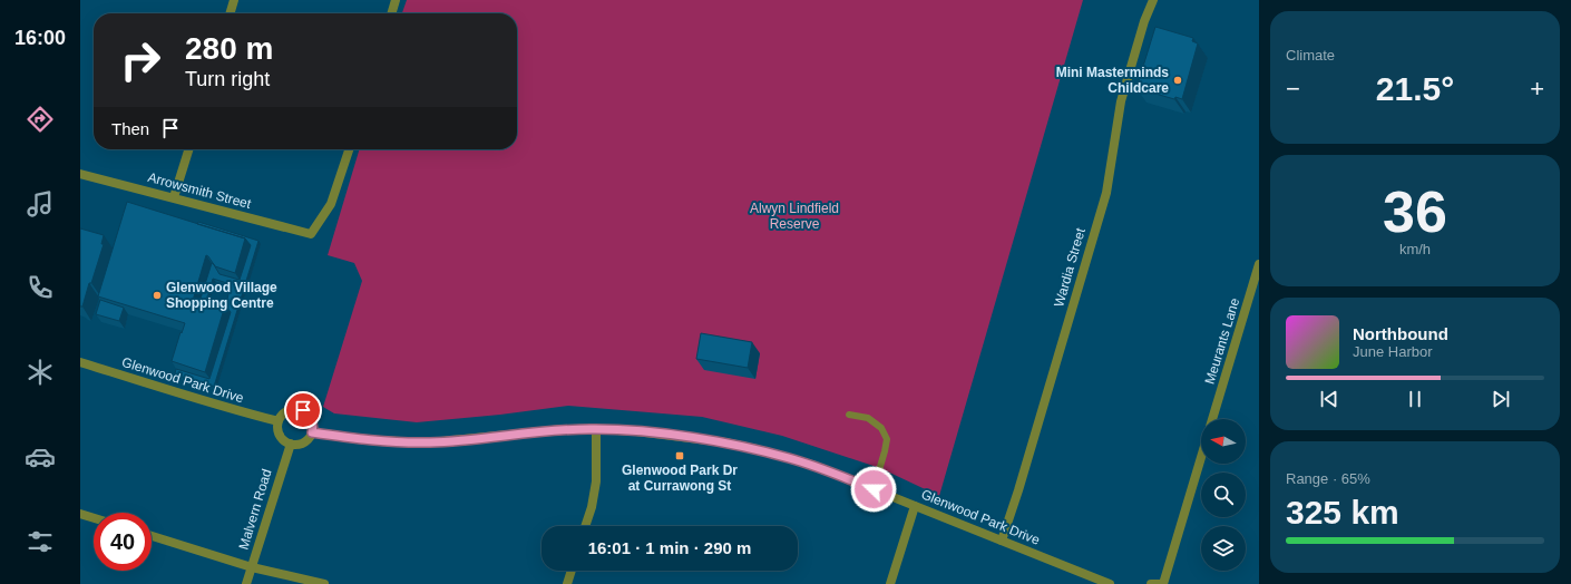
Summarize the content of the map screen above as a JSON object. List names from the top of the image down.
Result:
{
  "streets": {
    "street": [
      "Arrowsmith Street",
      "Wardia Street",
      "Meurants Lane",
      "Glenwood Park Drive",
      "Malvern Road"
    ]
  },
  "crossings": [
    ["Wardia Street", "Glenwood Park Drive"],
    ["Glenwood Park Drive", "Malvern Road"]
  ],
  "parks": ["Alwyn Lindfield Reserve"],
  "places": {
    "other": ["Mini Masterminds Childcare", "Glenwood Village Shopping Centre"],
    "transit": ["Glenwood Park Dr at Currawong St"]
  },
  "north": "left",
  "page": {
    "tabs": "16:00",
    "tile": [
      "Climate",
      ["36", "km/h"],
      ["Range · 65%", "325 km"]
    ],
    "turn": ["280 m", "Turn right"],
    "heat": ["−", "21.5°", "+"],
    "then": "Then",
    "song": ["Northbound", "June Harbor"],
    "limit": "40",
    "trip": "16:01 · 1 min · 290 m"
  }
}
